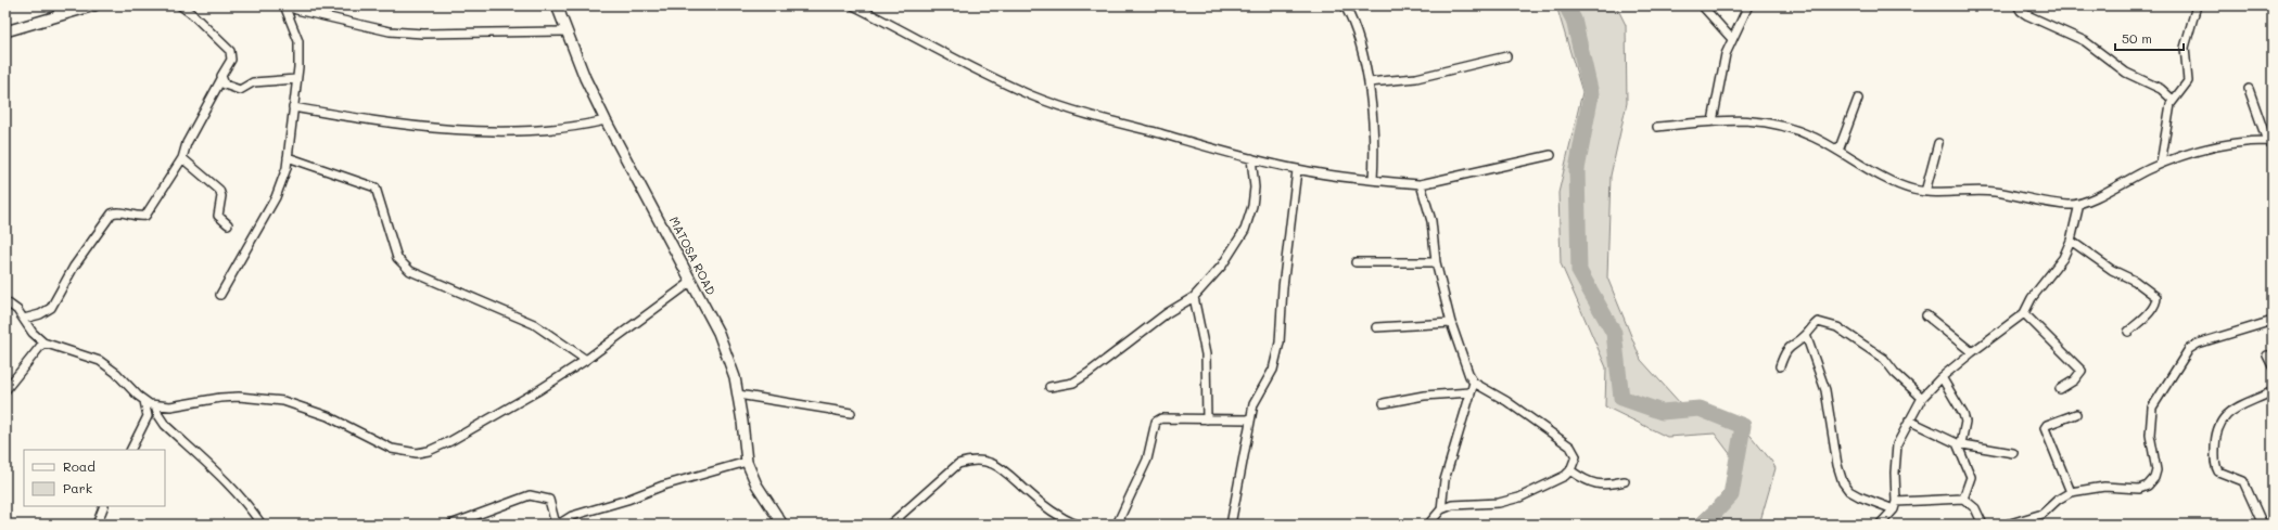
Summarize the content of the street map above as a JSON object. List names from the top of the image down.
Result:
{
  "streets": {
    "street": ["MATOSA ROAD"]
  },
  "legend": ["Road", "Park"],
  "scale_bar": "50 m"
}
